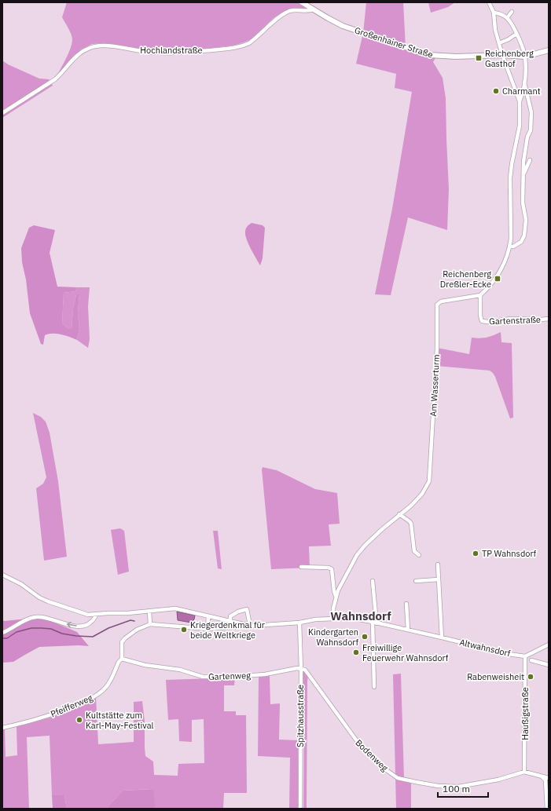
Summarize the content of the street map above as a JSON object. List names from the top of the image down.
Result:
{
  "streets": {
    "street": [
      "Großenhainer Straße",
      "Hochlandstraße",
      "Gartenstraße",
      "Am Wasserturm",
      "Altwahnsdorf",
      "Gartenweg",
      "Pfeifferweg",
      "Haußigstraße",
      "Spitzhausstraße",
      "Bodenweg"
    ]
  },
  "crossings": [
    ["Großenhainer Straße", "Hochlandstraße"],
    ["Gartenstraße", "Am Wasserturm"],
    ["Altwahnsdorf", "Haußigstraße"],
    ["Altwahnsdorf", "Spitzhausstraße"],
    ["Gartenweg", "Pfeifferweg"],
    ["Gartenweg", "Spitzhausstraße"],
    ["Gartenweg", "Bodenweg"],
    ["Haußigstraße", "Bodenweg"],
    ["Spitzhausstraße", "Bodenweg"]
  ],
  "districts": ["Wahnsdorf"],
  "places": {
    "transit": ["Reichenberg Gasthof", "Reichenberg Dreßler-Ecke"],
    "other": [
      "Charmant",
      "TP Wahnsdorf",
      "Kriegerdenkmal für beide Weltkriege",
      "Kindergarten Wahnsdorf",
      "Freiwillige Feuerwehr Wahnsdorf",
      "Rabenweisheit",
      "Kultstätte zum Karl-May-Festival"
    ]
  },
  "scale_bar": "100 m"
}
